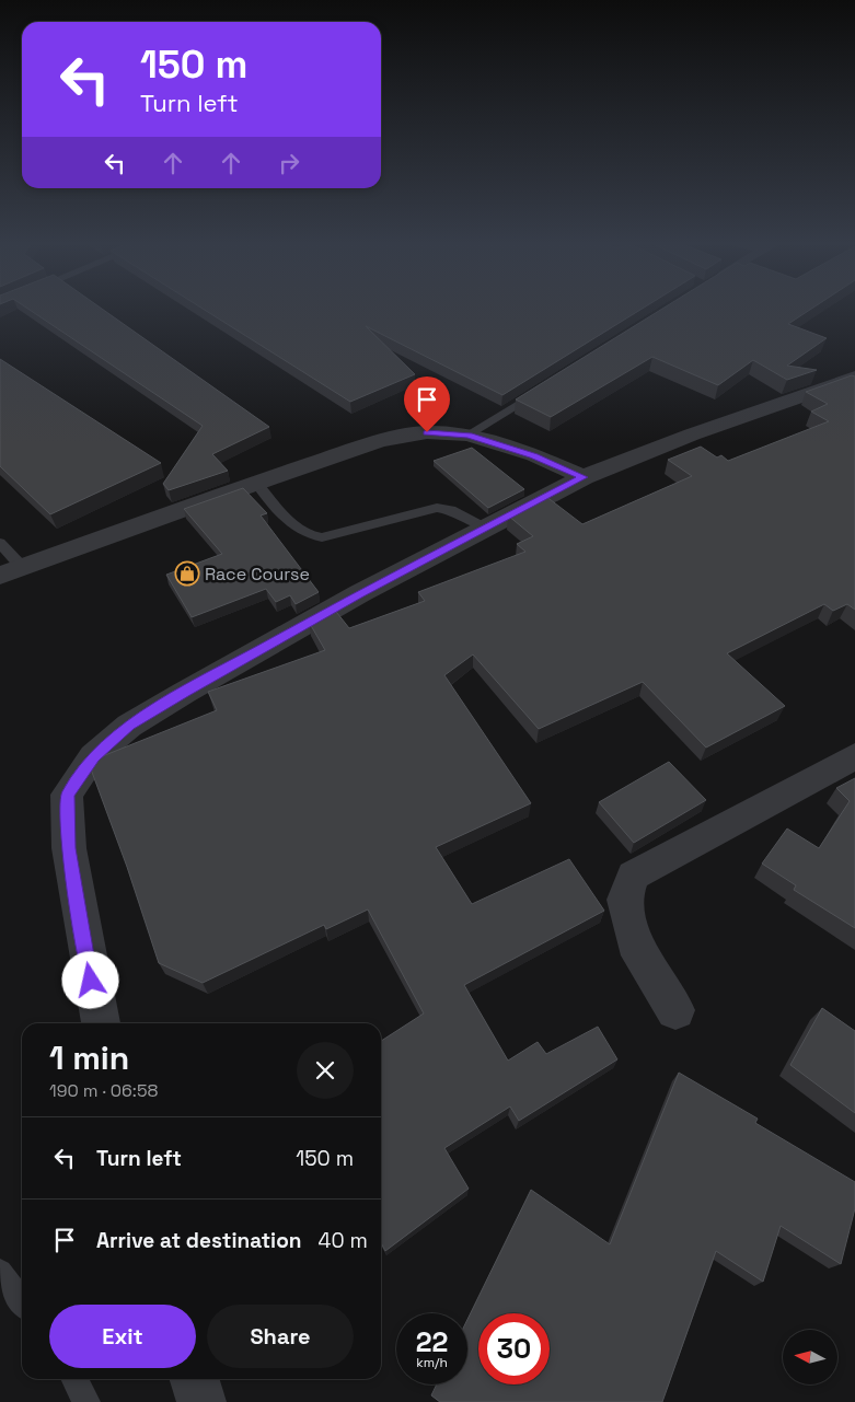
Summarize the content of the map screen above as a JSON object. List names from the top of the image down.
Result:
{
  "places": {
    "shop": ["Race Course"]
  },
  "north": "left",
  "page": {
    "turn": ["150 m", "Turn left"],
    "heading": ["1 min", "190 m · 06:58"],
    "list": [
      {
        "name": "Turn left",
        "value": "150 m"
      },
      {
        "name": "Arrive at destination",
        "value": "40 m"
      }
    ],
    "buttons": ["Exit", "Share"],
    "speed": "22 km/h",
    "limit": "30"
  }
}
